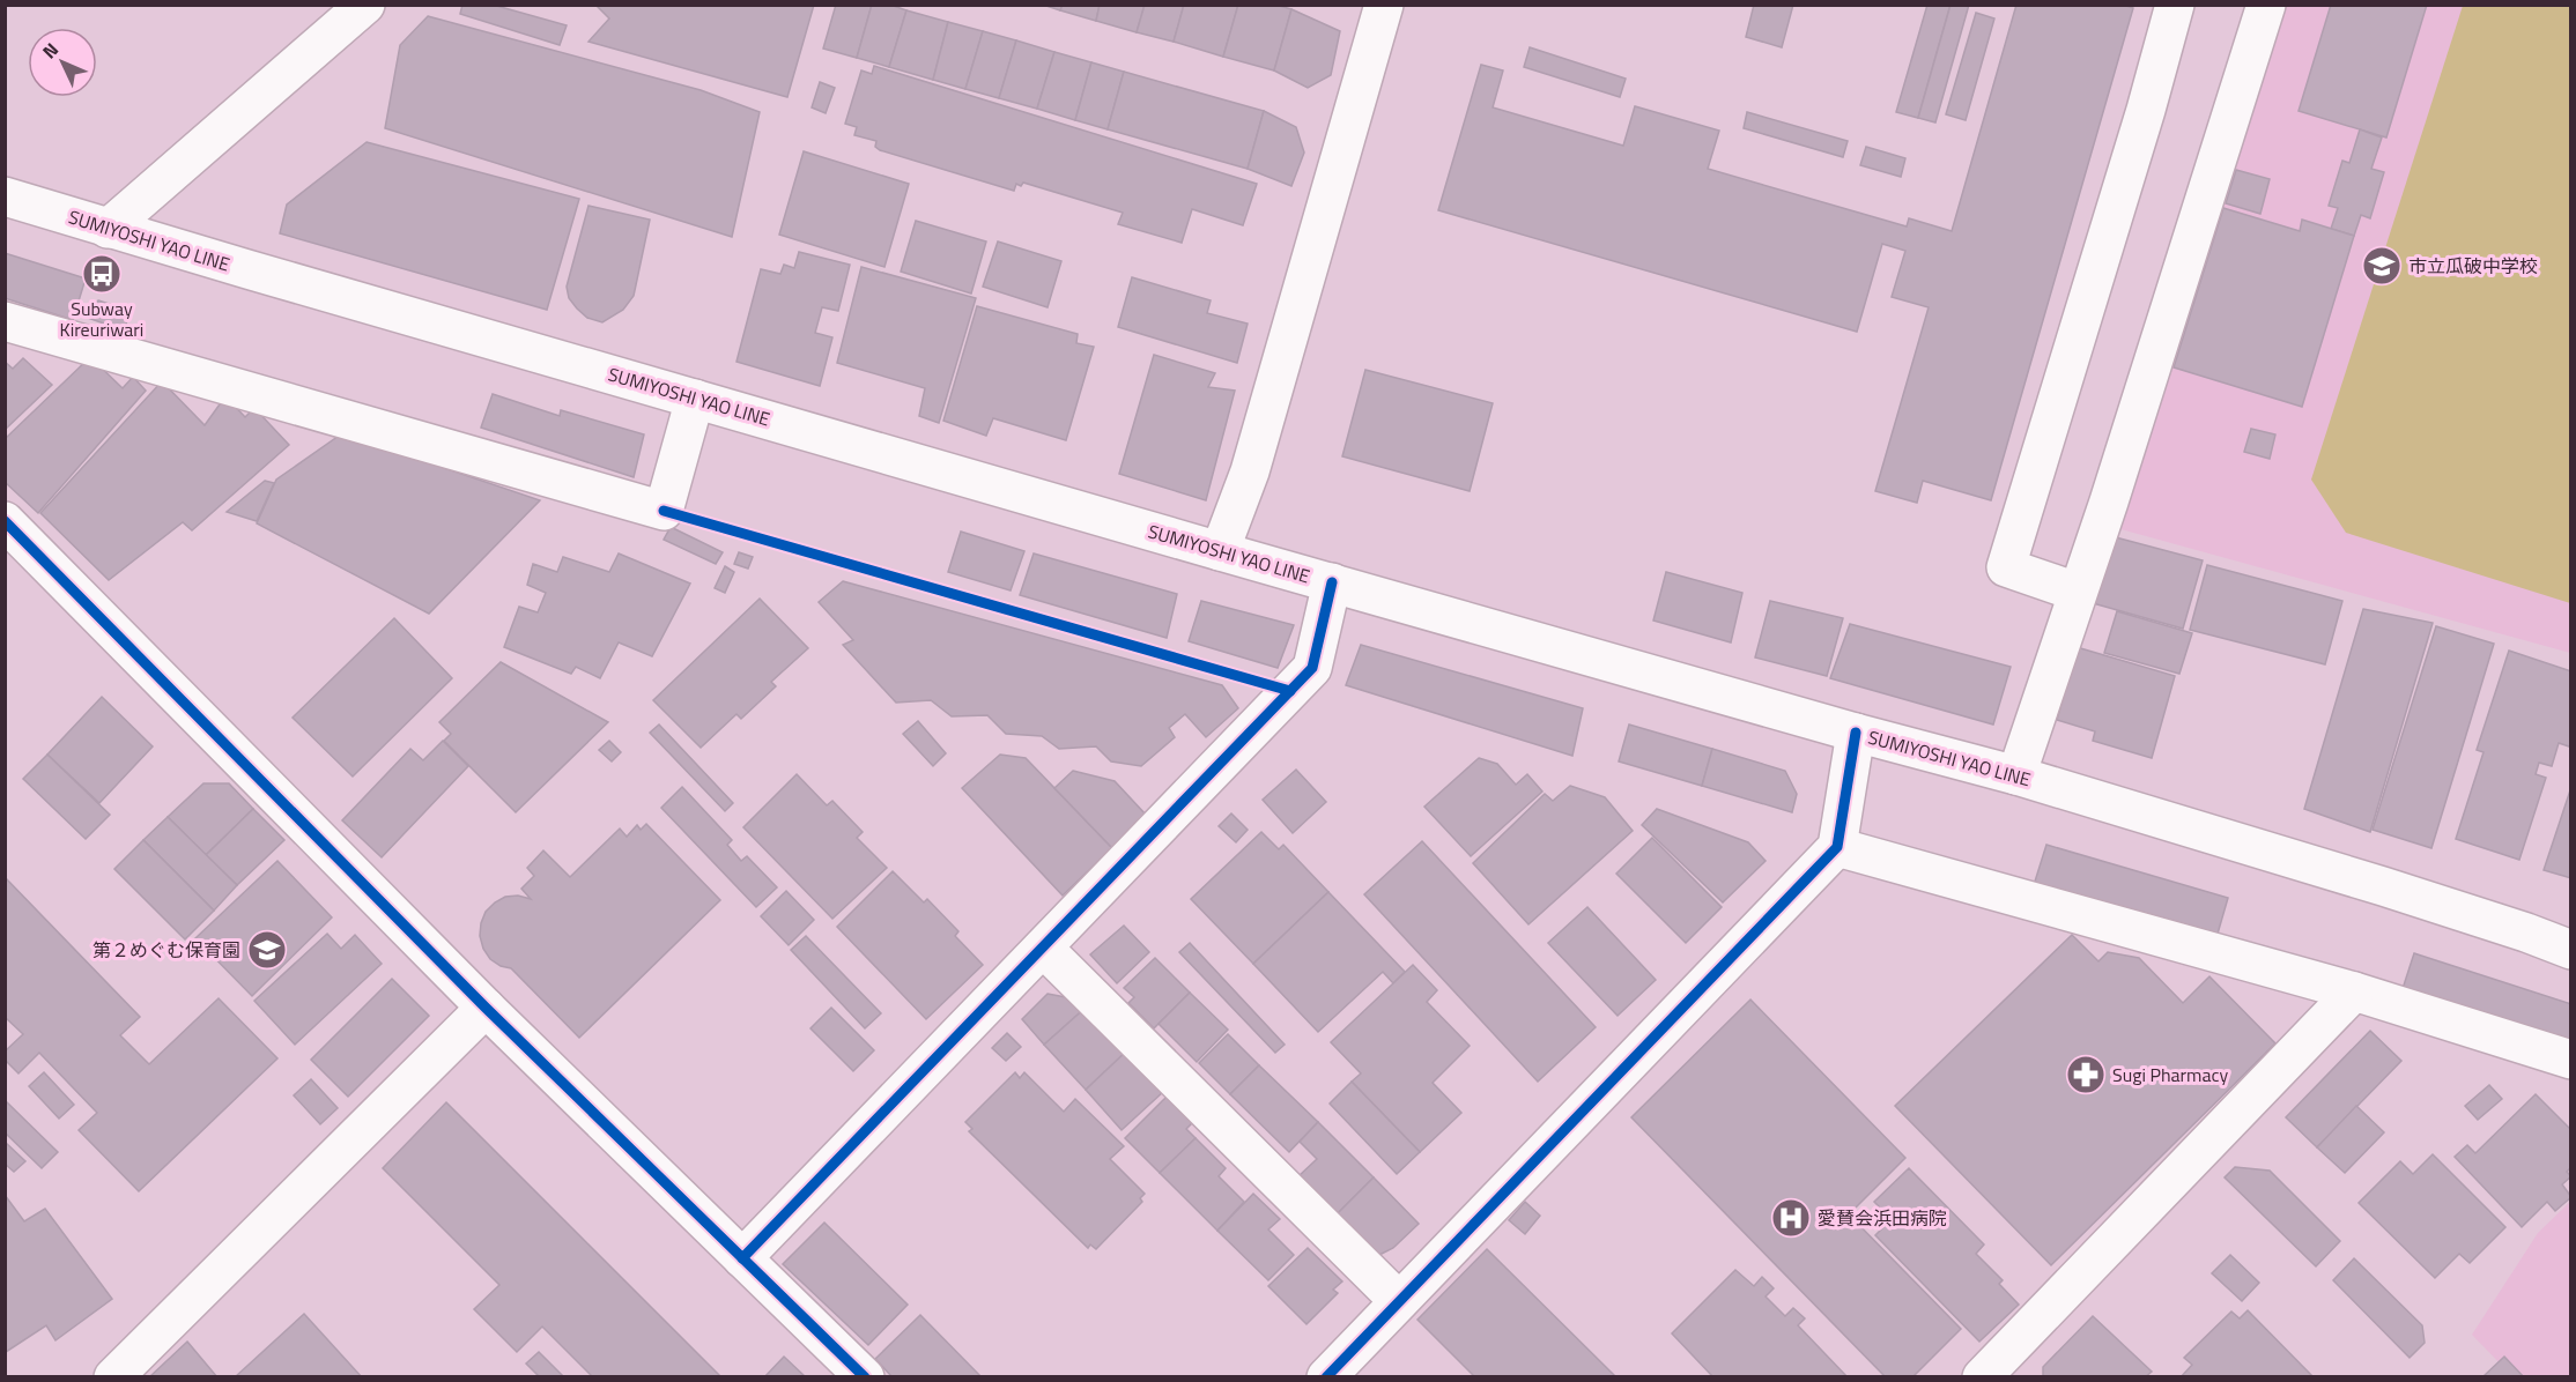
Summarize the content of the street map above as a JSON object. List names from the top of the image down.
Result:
{
  "streets": {
    "street": ["SUMIYOSHI YAO LINE"]
  },
  "places": {
    "school or university": ["市立瓜破中学校", "第２めぐむ保育園"],
    "bus stop": ["Subway Kireuriwari"],
    "pharmacy": ["Sugi Pharmacy"],
    "hospital": ["愛賛会浜田病院"]
  },
  "north": "top left"
}
